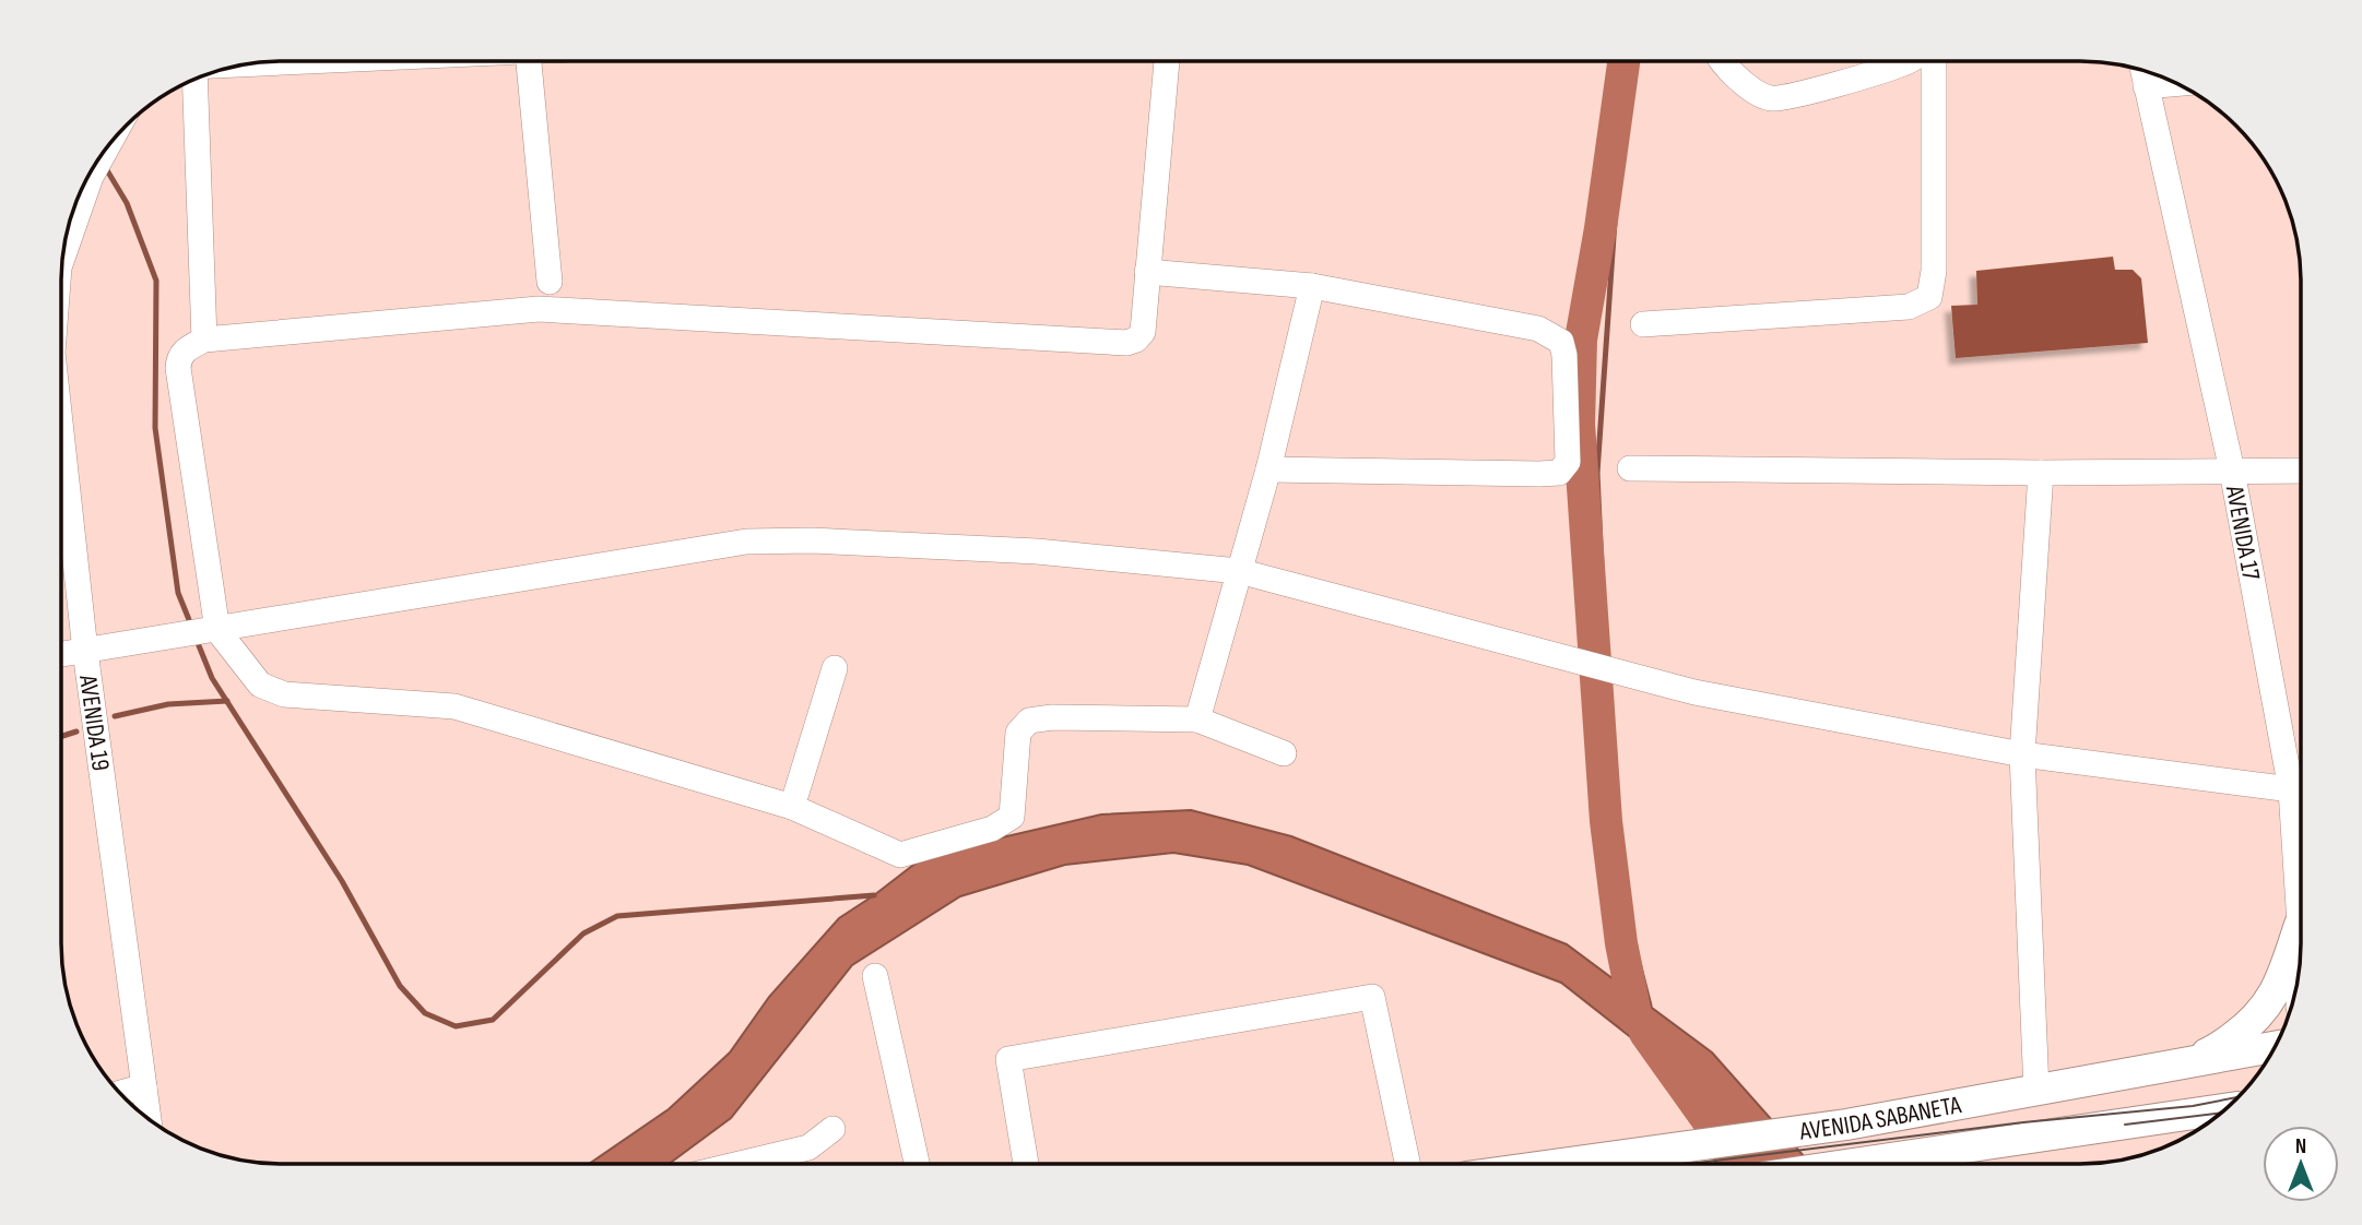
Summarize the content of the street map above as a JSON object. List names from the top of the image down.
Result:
{
  "streets": {
    "main road": ["AVENIDA SABANETA"],
    "street": ["AVENIDA 17", "AVENIDA 19"]
  },
  "north": "top"
}
